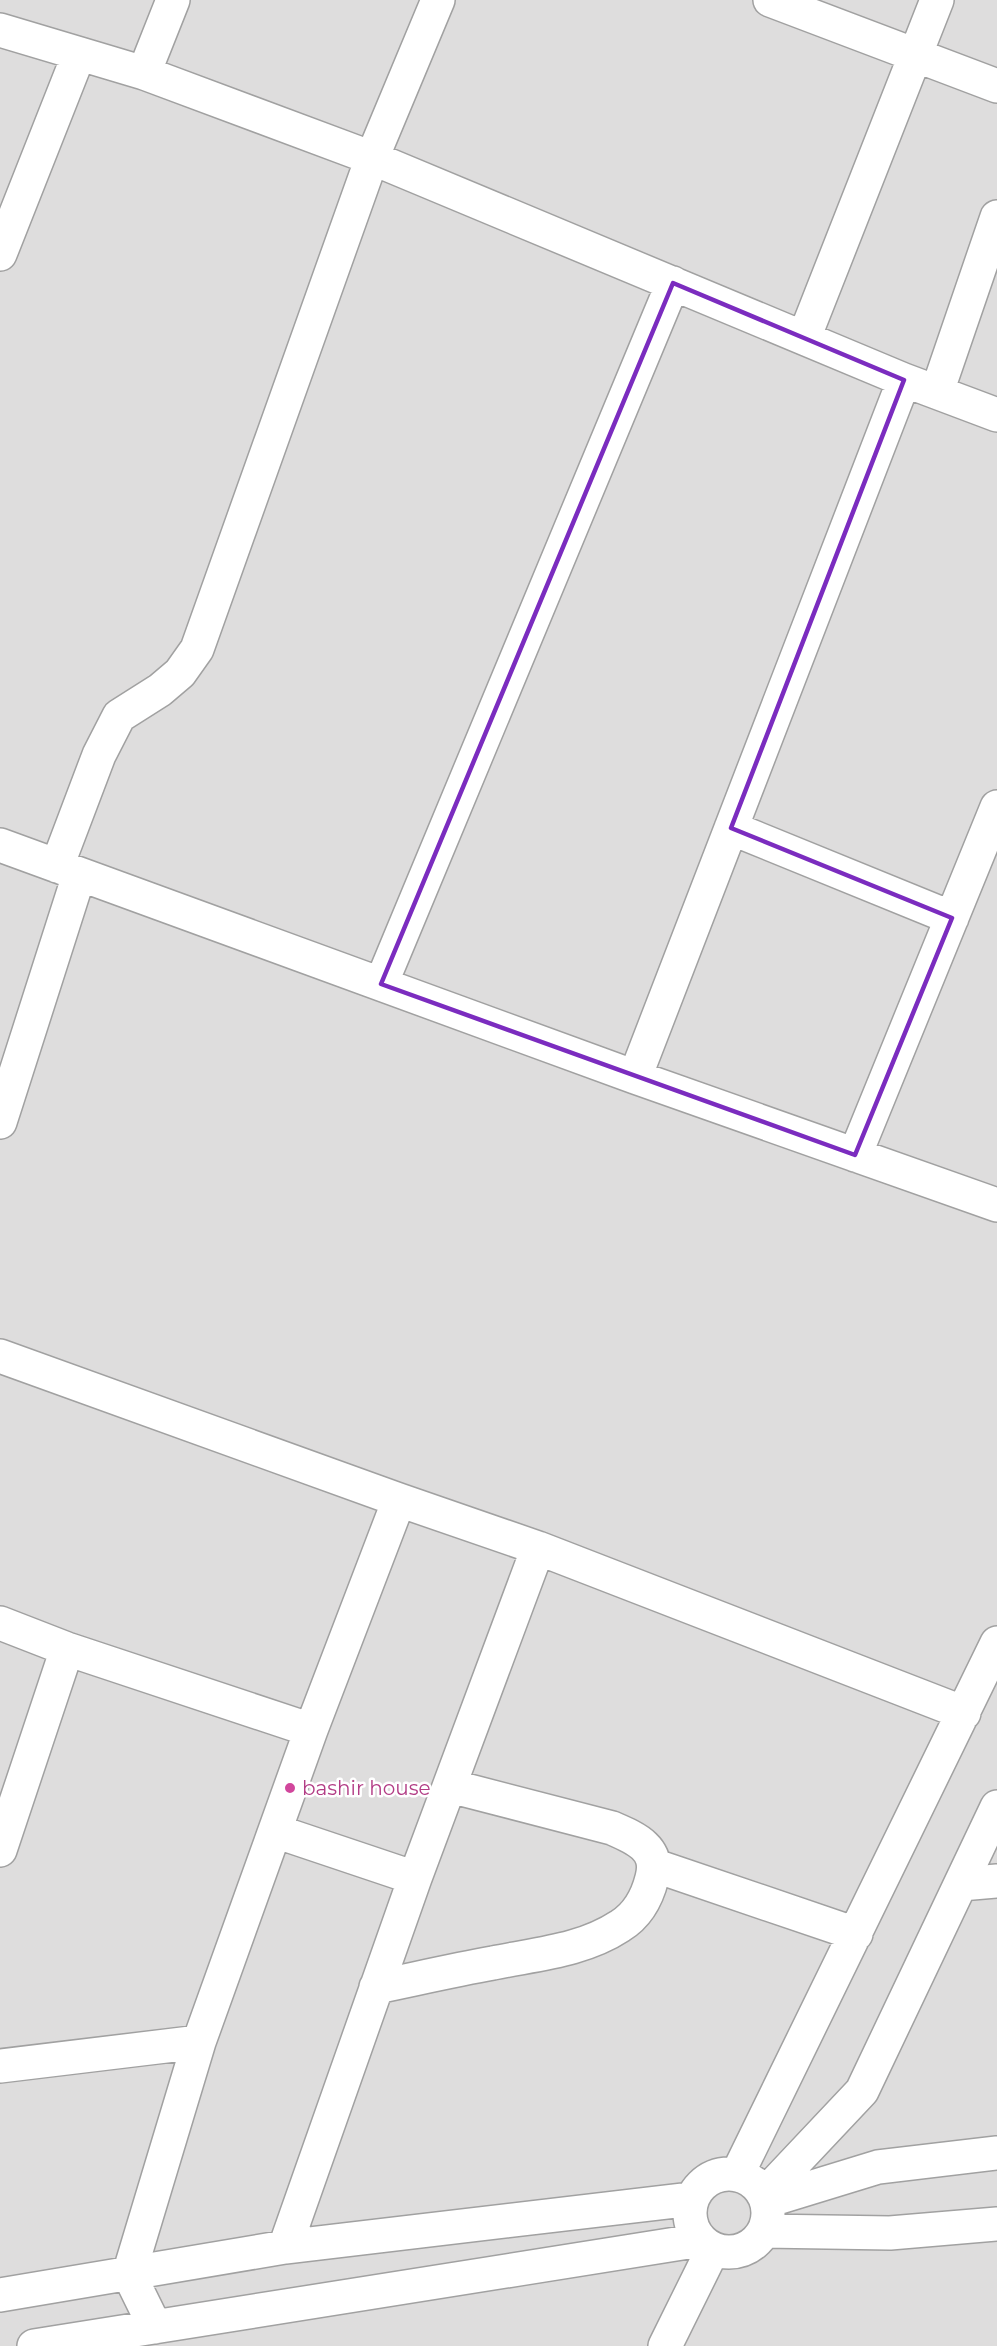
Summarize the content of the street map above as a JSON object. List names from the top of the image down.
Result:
{
  "places": ["bashir house"]
}
